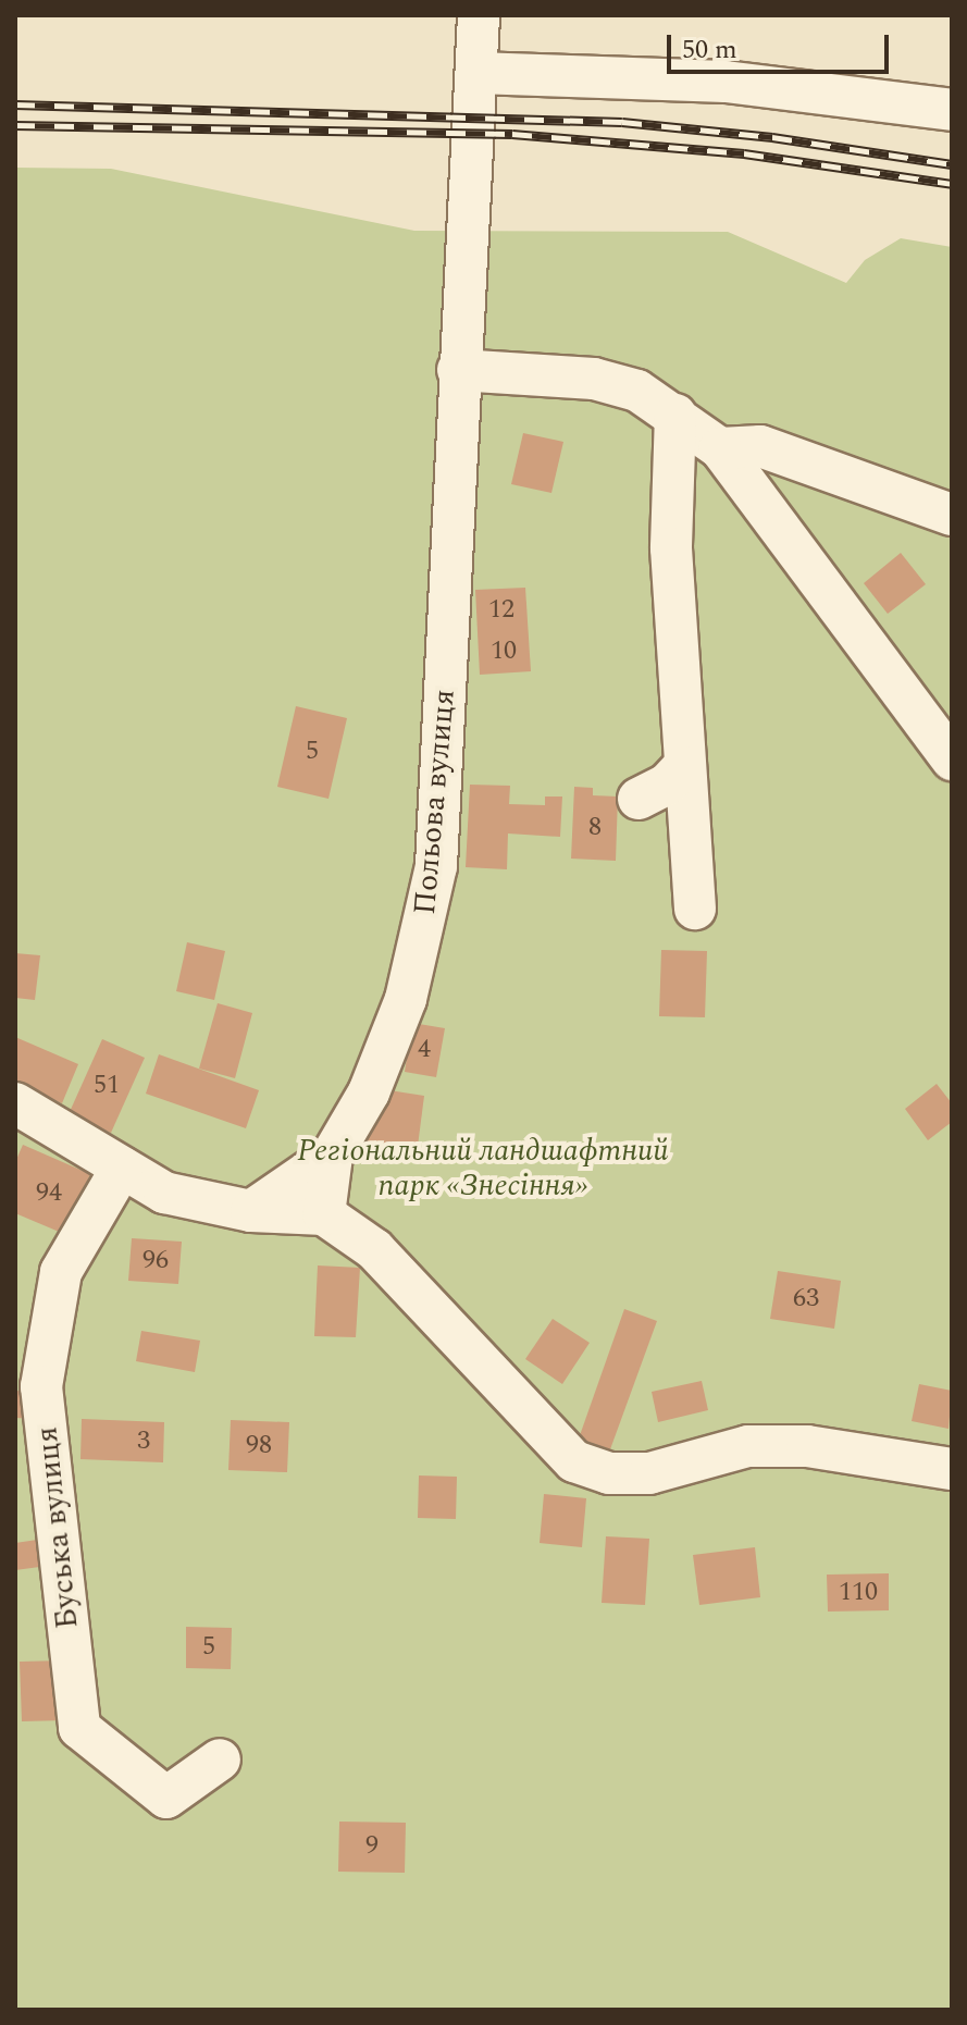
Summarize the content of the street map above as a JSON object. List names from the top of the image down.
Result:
{
  "streets": {
    "street": ["Польова вулиця", "Буська вулиця"]
  },
  "parks": ["Регіональний ландшафтний парк «Знесіння»"],
  "house_numbers": [
    "12",
    "10",
    "5",
    "8",
    "4",
    "51",
    "94",
    "96",
    "63",
    "3",
    "98",
    "110",
    "5",
    "9"
  ],
  "scale_bar": "50 m"
}
